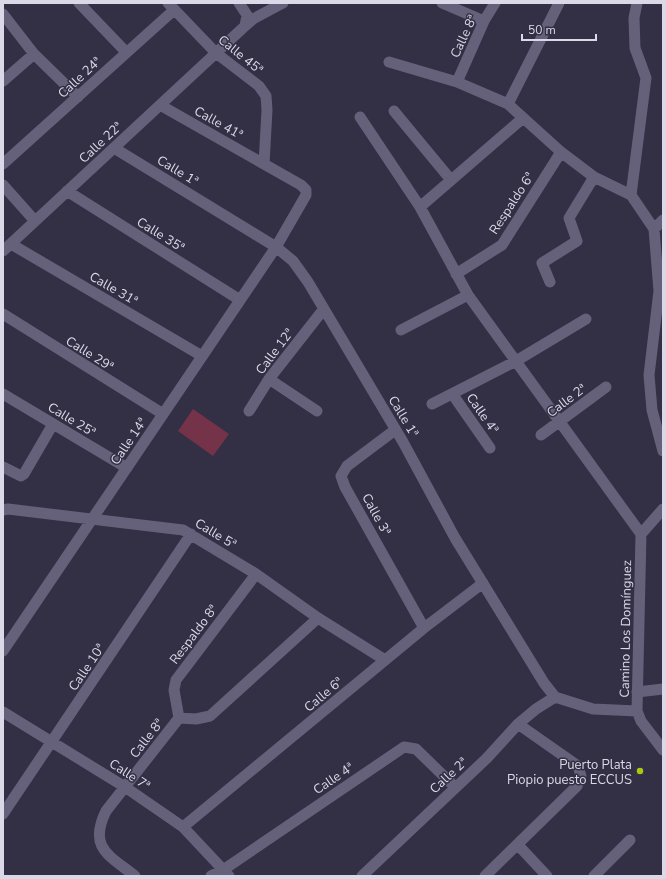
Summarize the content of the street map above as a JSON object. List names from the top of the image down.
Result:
{
  "streets": {
    "street": [
      "Calle 8ª",
      "Calle 45ª",
      "Calle 24ª",
      "Calle 41ª",
      "Calle 22ª",
      "Calle 1ª",
      "Respaldo 6ª",
      "Calle 35ª",
      "Calle 31ª",
      "Calle 12ª",
      "Calle 29ª",
      "Calle 2ª",
      "Calle 4ª",
      "Calle 25ª",
      "Calle 14ª",
      "Calle 3ª",
      "Calle 5ª",
      "Camino Los Domínguez",
      "Respaldo 8ª",
      "Calle 10ª",
      "Calle 6ª",
      "Calle 7ª"
    ]
  },
  "crossings": [
    ["Calle 8ª", "Calle 5ª"],
    ["Calle 8ª", "Respaldo 8ª"],
    ["Calle 8ª", "Calle 7ª"],
    ["Calle 45ª", "Calle 24ª"],
    ["Calle 45ª", "Calle 41ª"],
    ["Calle 45ª", "Calle 22ª"],
    ["Calle 41ª", "Calle 22ª"],
    ["Calle 41ª", "Calle 1ª"],
    ["Calle 41ª", "Calle 14ª"],
    ["Calle 22ª", "Calle 1ª"],
    ["Calle 22ª", "Calle 35ª"],
    ["Calle 22ª", "Calle 31ª"],
    ["Calle 1ª", "Calle 12ª"],
    ["Calle 1ª", "Calle 2ª"],
    ["Calle 1ª", "Calle 14ª"],
    ["Calle 1ª", "Calle 3ª"],
    ["Calle 1ª", "Calle 6ª"],
    ["Calle 35ª", "Calle 14ª"],
    ["Calle 31ª", "Calle 14ª"],
    ["Calle 29ª", "Calle 14ª"],
    ["Calle 2ª", "Calle 4ª"],
    ["Calle 4ª", "Calle 7ª"],
    ["Calle 25ª", "Calle 14ª"],
    ["Calle 14ª", "Calle 5ª"],
    ["Calle 3ª", "Calle 6ª"],
    ["Calle 5ª", "Respaldo 8ª"],
    ["Calle 5ª", "Calle 10ª"],
    ["Calle 5ª", "Calle 6ª"],
    ["Calle 10ª", "Calle 7ª"],
    ["Calle 6ª", "Calle 7ª"]
  ],
  "places": ["Puerto Plata Piopio puesto ECCUS"],
  "scale_bar": "50 m"
}
